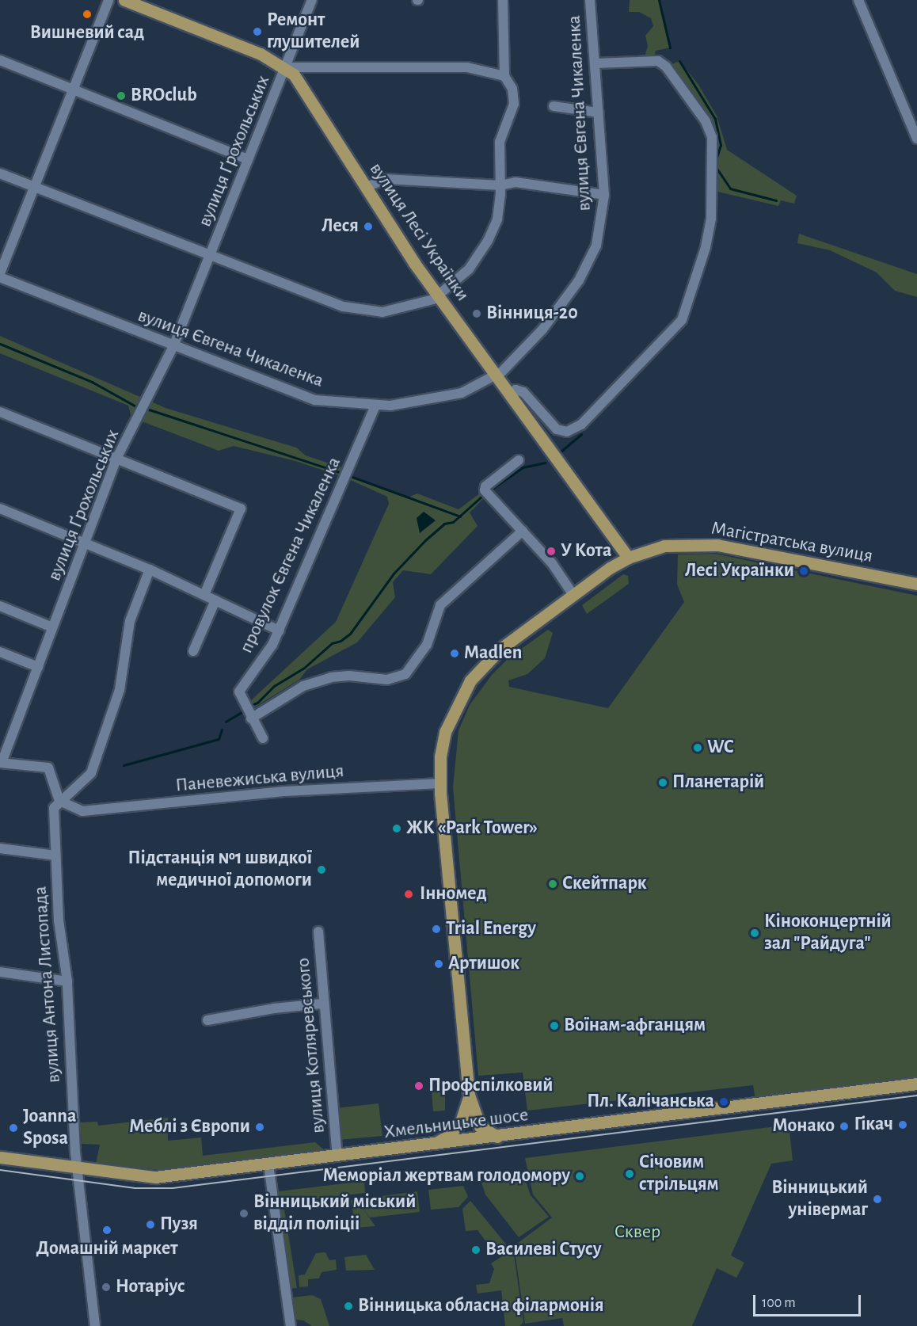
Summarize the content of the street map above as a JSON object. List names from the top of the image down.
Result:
{
  "streets": {
    "main road": ["вулиця Лесі Українки", "Магістратська вулиця", "Хмельницьке шосе"],
    "street": [
      "вулиця Євгена Чикаленка",
      "вулиця Ґрохольських",
      "провулок Євгена Чикаленка",
      "Паневежиська вулиця",
      "вулиця Антона Листопада",
      "вулиця Котляревського"
    ]
  },
  "crossings": [
    ["вулиця Євгена Чикаленка", "вулиця Ґрохольських"],
    ["вулиця Євгена Чикаленка", "вулиця Лесі Українки"],
    ["вулиця Євгена Чикаленка", "провулок Євгена Чикаленка"],
    ["вулиця Ґрохольських", "вулиця Лесі Українки"],
    ["вулиця Лесі Українки", "Магістратська вулиця"],
    ["Магістратська вулиця", "Паневежиська вулиця"],
    ["Паневежиська вулиця", "вулиця Антона Листопада"],
    ["вулиця Антона Листопада", "Хмельницьке шосе"],
    ["вулиця Котляревського", "Хмельницьке шосе"]
  ],
  "parks": ["Сквер"],
  "places": [
    "Вишневий сад",
    "Ремонт глушителей",
    "BROclub",
    "Леся",
    "Вінниця-20",
    "У Кота",
    "Лесі Українки",
    "Madlen",
    "WC",
    "Планетарій",
    "ЖК «Park Tower»",
    "Підстанція №1 швидкої медичної допомоги",
    "Скейтпарк",
    "Інномед",
    "Trial Energy",
    "Кіноконцертній зал \"Райдуга\"",
    "Артишок",
    "Воїнам-афганцям",
    "Профспілковий",
    "Пл. Калічанська",
    "Гікач",
    "Монако",
    "Меблі з Європи",
    "Joanna Sposa",
    "Січовим стрільцям",
    "Меморіал жертвам голодомору",
    "Вінницький універмаг",
    "Вінницький міський відділ поліціі",
    "Пузя",
    "Домашній маркет",
    "Василеві Стусу",
    "Нотаріус",
    "Вінницька обласна філармонія"
  ],
  "scale_bar": "100 m"
}
